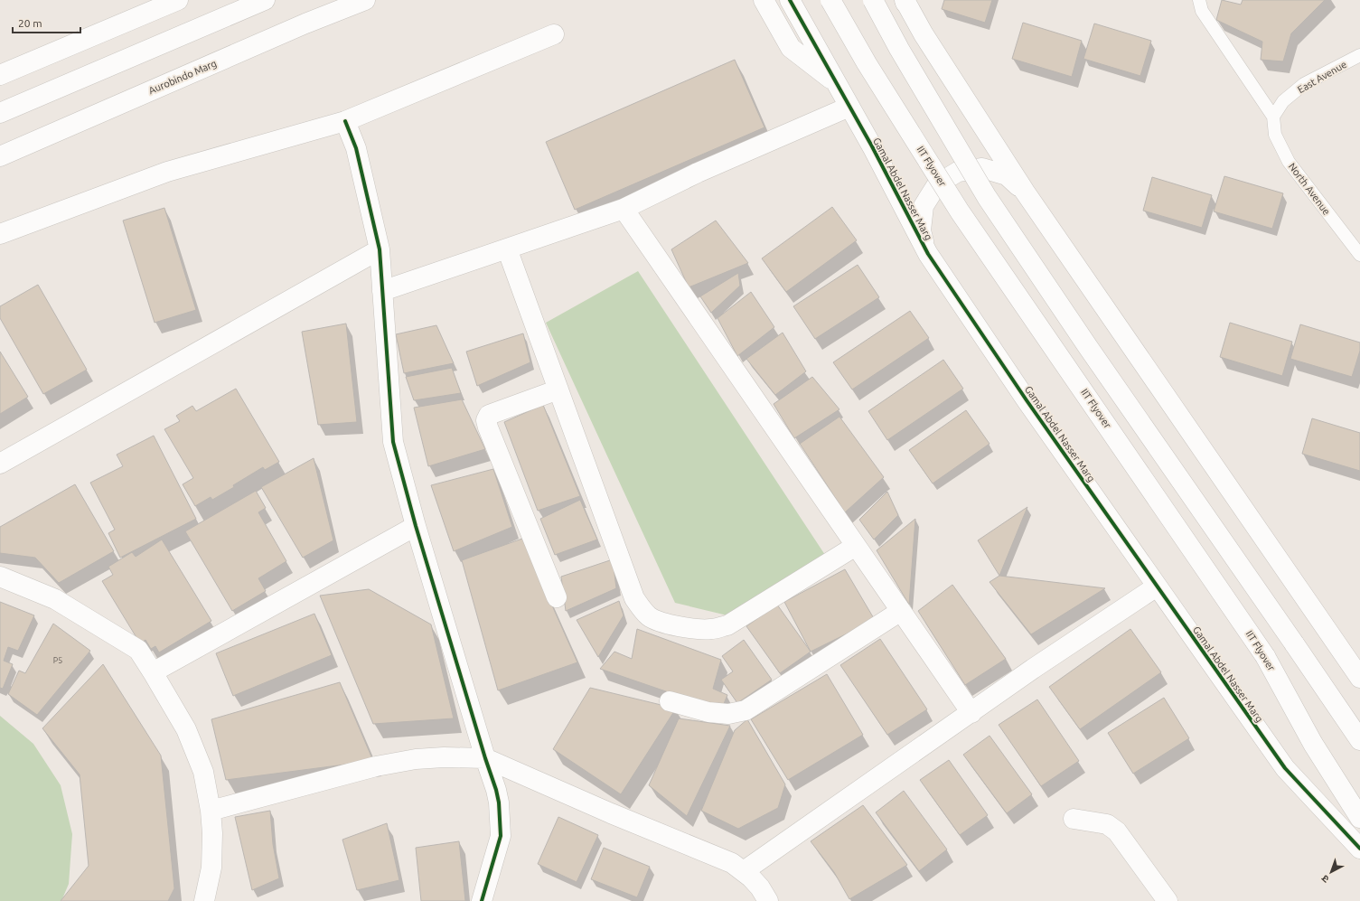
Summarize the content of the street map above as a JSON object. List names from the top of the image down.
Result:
{
  "streets": {
    "main road": ["Aurobindo Marg", "IIT Flyover", "Gamal Abdel Nasser Marg"],
    "lane": ["East Avenue", "North Avenue"]
  },
  "crossings": [
    ["East Avenue", "North Avenue"]
  ],
  "house_numbers": ["P5"],
  "scale_bar": "20 m",
  "north": "bottom left"
}
